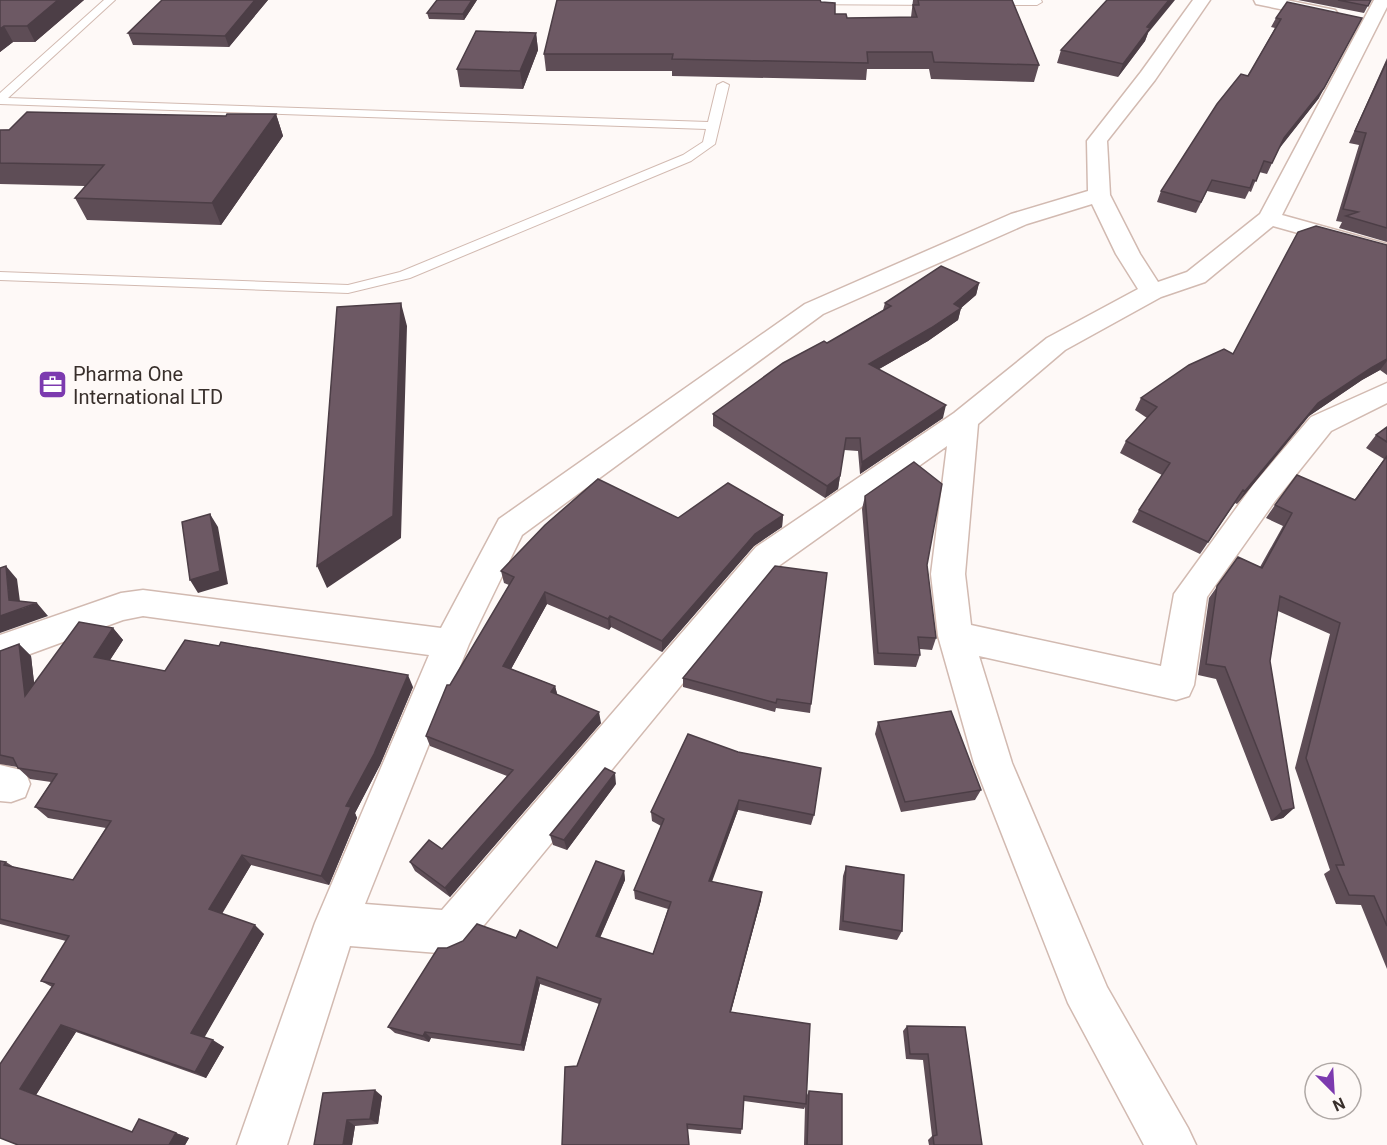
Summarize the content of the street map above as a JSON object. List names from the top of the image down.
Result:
{
  "places": {
    "office": ["Pharma One International LTD"]
  },
  "north": "bottom right"
}
